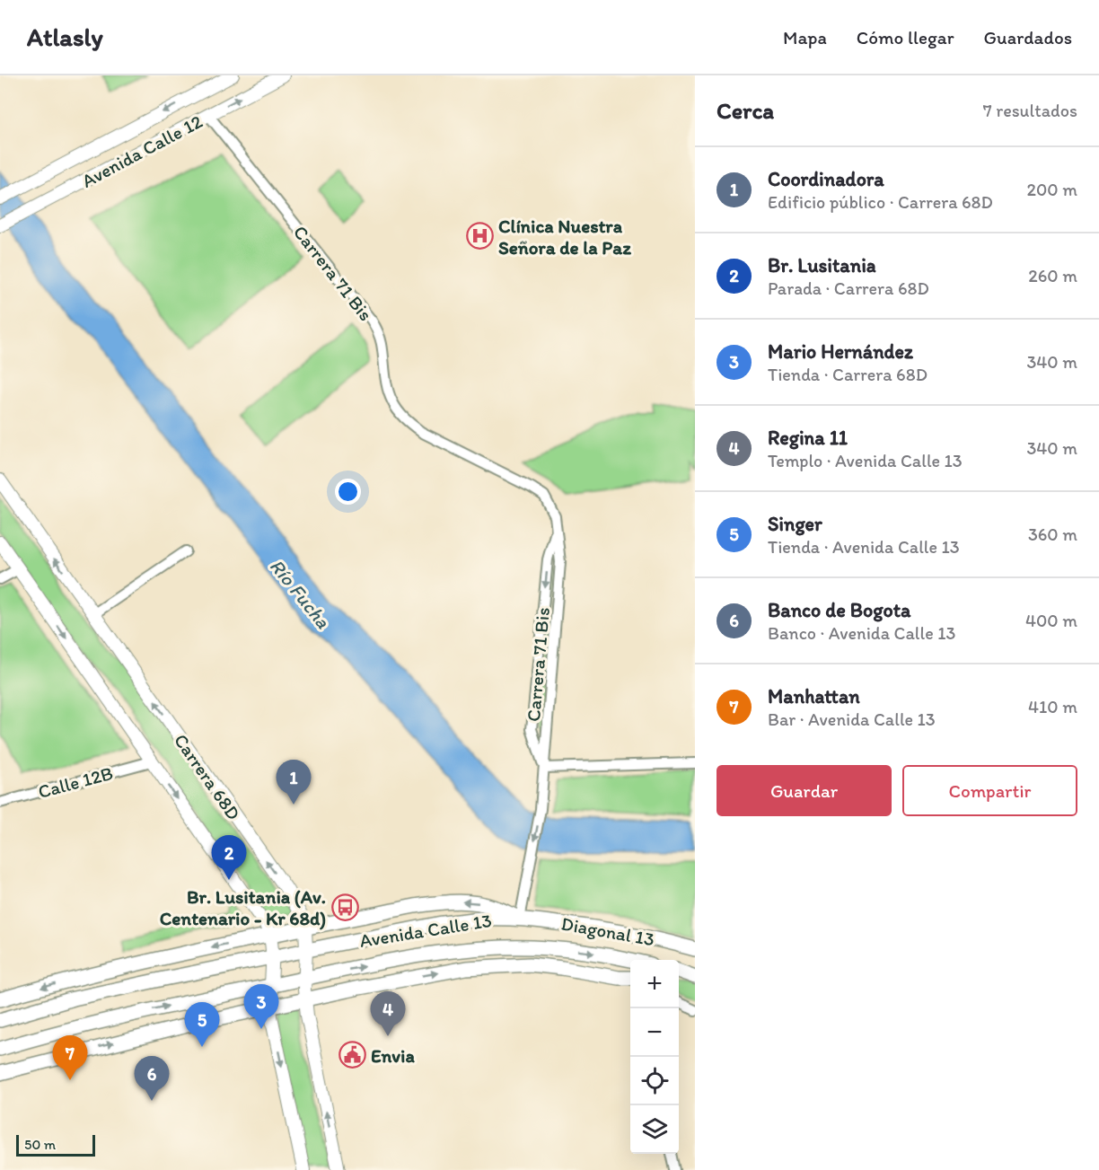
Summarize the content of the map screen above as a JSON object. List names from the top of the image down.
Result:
{
  "streets": {
    "main road": [
      "Avenida Calle 12",
      "Carrera 68D",
      "Avenida Calle 13",
      "Diagonal 13"
    ],
    "street": ["Carrera 71 Bis", "Calle 12B"]
  },
  "crossings": [
    ["Avenida Calle 12", "Carrera 71 Bis"],
    ["Carrera 71 Bis", "Avenida Calle 13"],
    ["Carrera 71 Bis", "Diagonal 13"],
    ["Carrera 68D", "Calle 12B"],
    ["Carrera 68D", "Avenida Calle 13"],
    ["Avenida Calle 13", "Diagonal 13"]
  ],
  "water": ["Río Fucha"],
  "places": {
    "hospital": ["Clínica Nuestra Señora de la Paz"],
    "bus stop": ["Br. Lusitania (Av. Centenario - Kr 68d)"],
    "public building": ["Envia"]
  },
  "scale_bar": "50 m",
  "page": {
    "header": "Atlasly",
    "nav": ["Mapa", "Cómo llegar", "Guardados"],
    "heading": ["Cerca", "7 resultados"],
    "list": [
      {
        "mark": "1",
        "name": "Coordinadora",
        "note": "Edificio público · Carrera 68D",
        "value": "200 m"
      },
      {
        "mark": "2",
        "name": "Br. Lusitania",
        "note": "Parada · Carrera 68D",
        "value": "260 m"
      },
      {
        "mark": "3",
        "name": "Mario Hernández",
        "note": "Tienda · Carrera 68D",
        "value": "340 m"
      },
      {
        "mark": "4",
        "name": "Regina 11",
        "note": "Templo · Avenida Calle 13",
        "value": "340 m"
      },
      {
        "mark": "5",
        "name": "Singer",
        "note": "Tienda · Avenida Calle 13",
        "value": "360 m"
      },
      {
        "mark": "6",
        "name": "Banco de Bogota",
        "note": "Banco · Avenida Calle 13",
        "value": "400 m"
      },
      {
        "mark": "7",
        "name": "Manhattan",
        "note": "Bar · Avenida Calle 13",
        "value": "410 m"
      }
    ],
    "buttons": ["Guardar", "Compartir"],
    "pins": [
      "1",
      "2",
      "3",
      "4",
      "5",
      "7",
      "6"
    ],
    "map_buttons": ["+", "−"],
    "scale": "50 m"
  }
}
